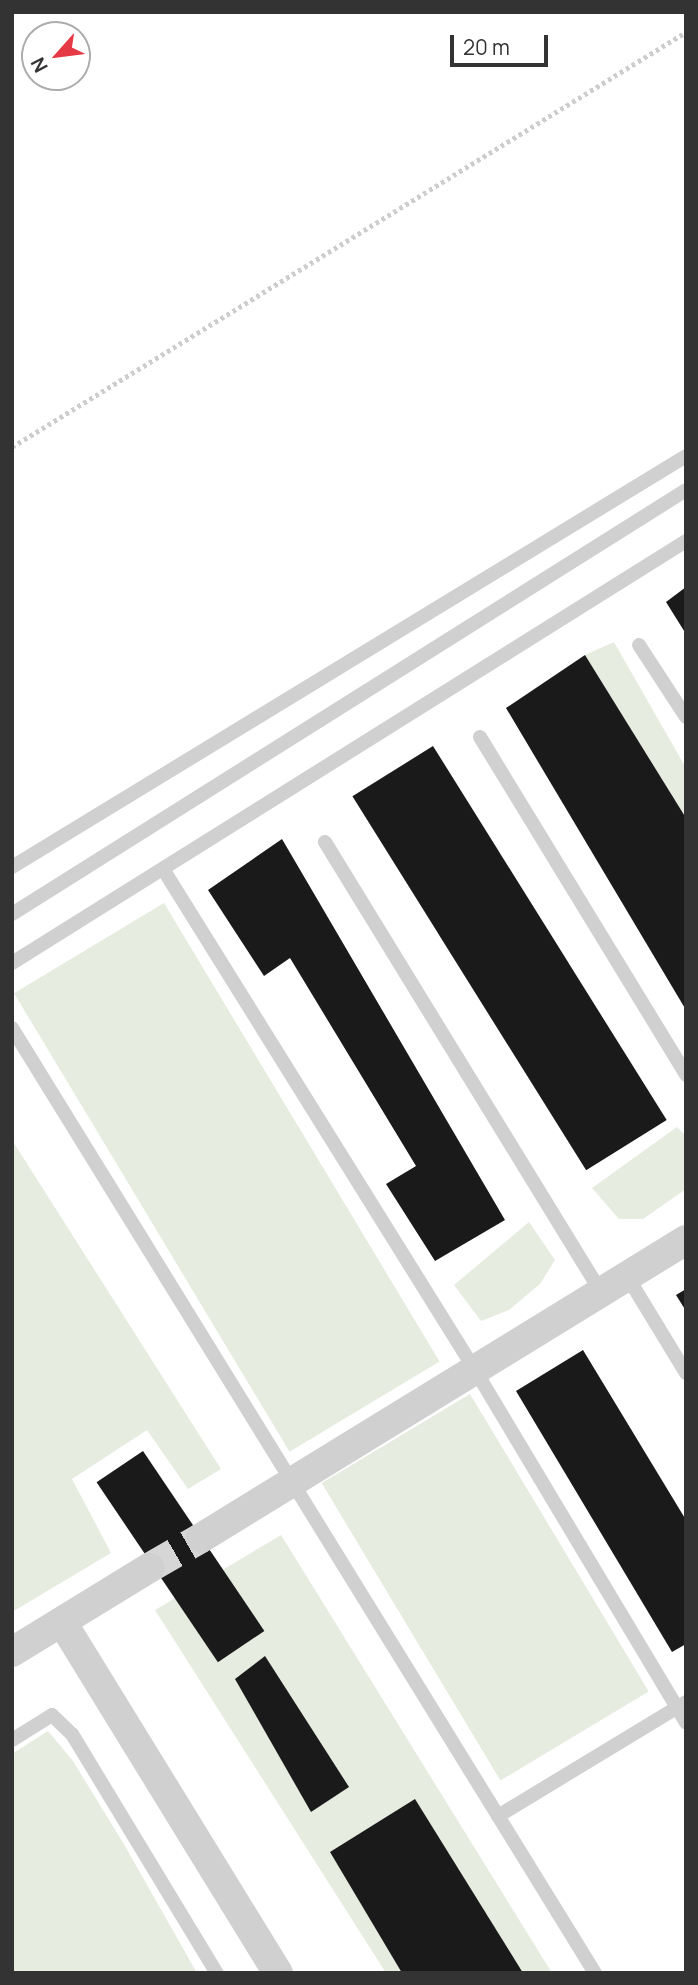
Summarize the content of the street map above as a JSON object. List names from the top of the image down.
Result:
{
  "scale_bar": "20 m",
  "north": "bottom left"
}
